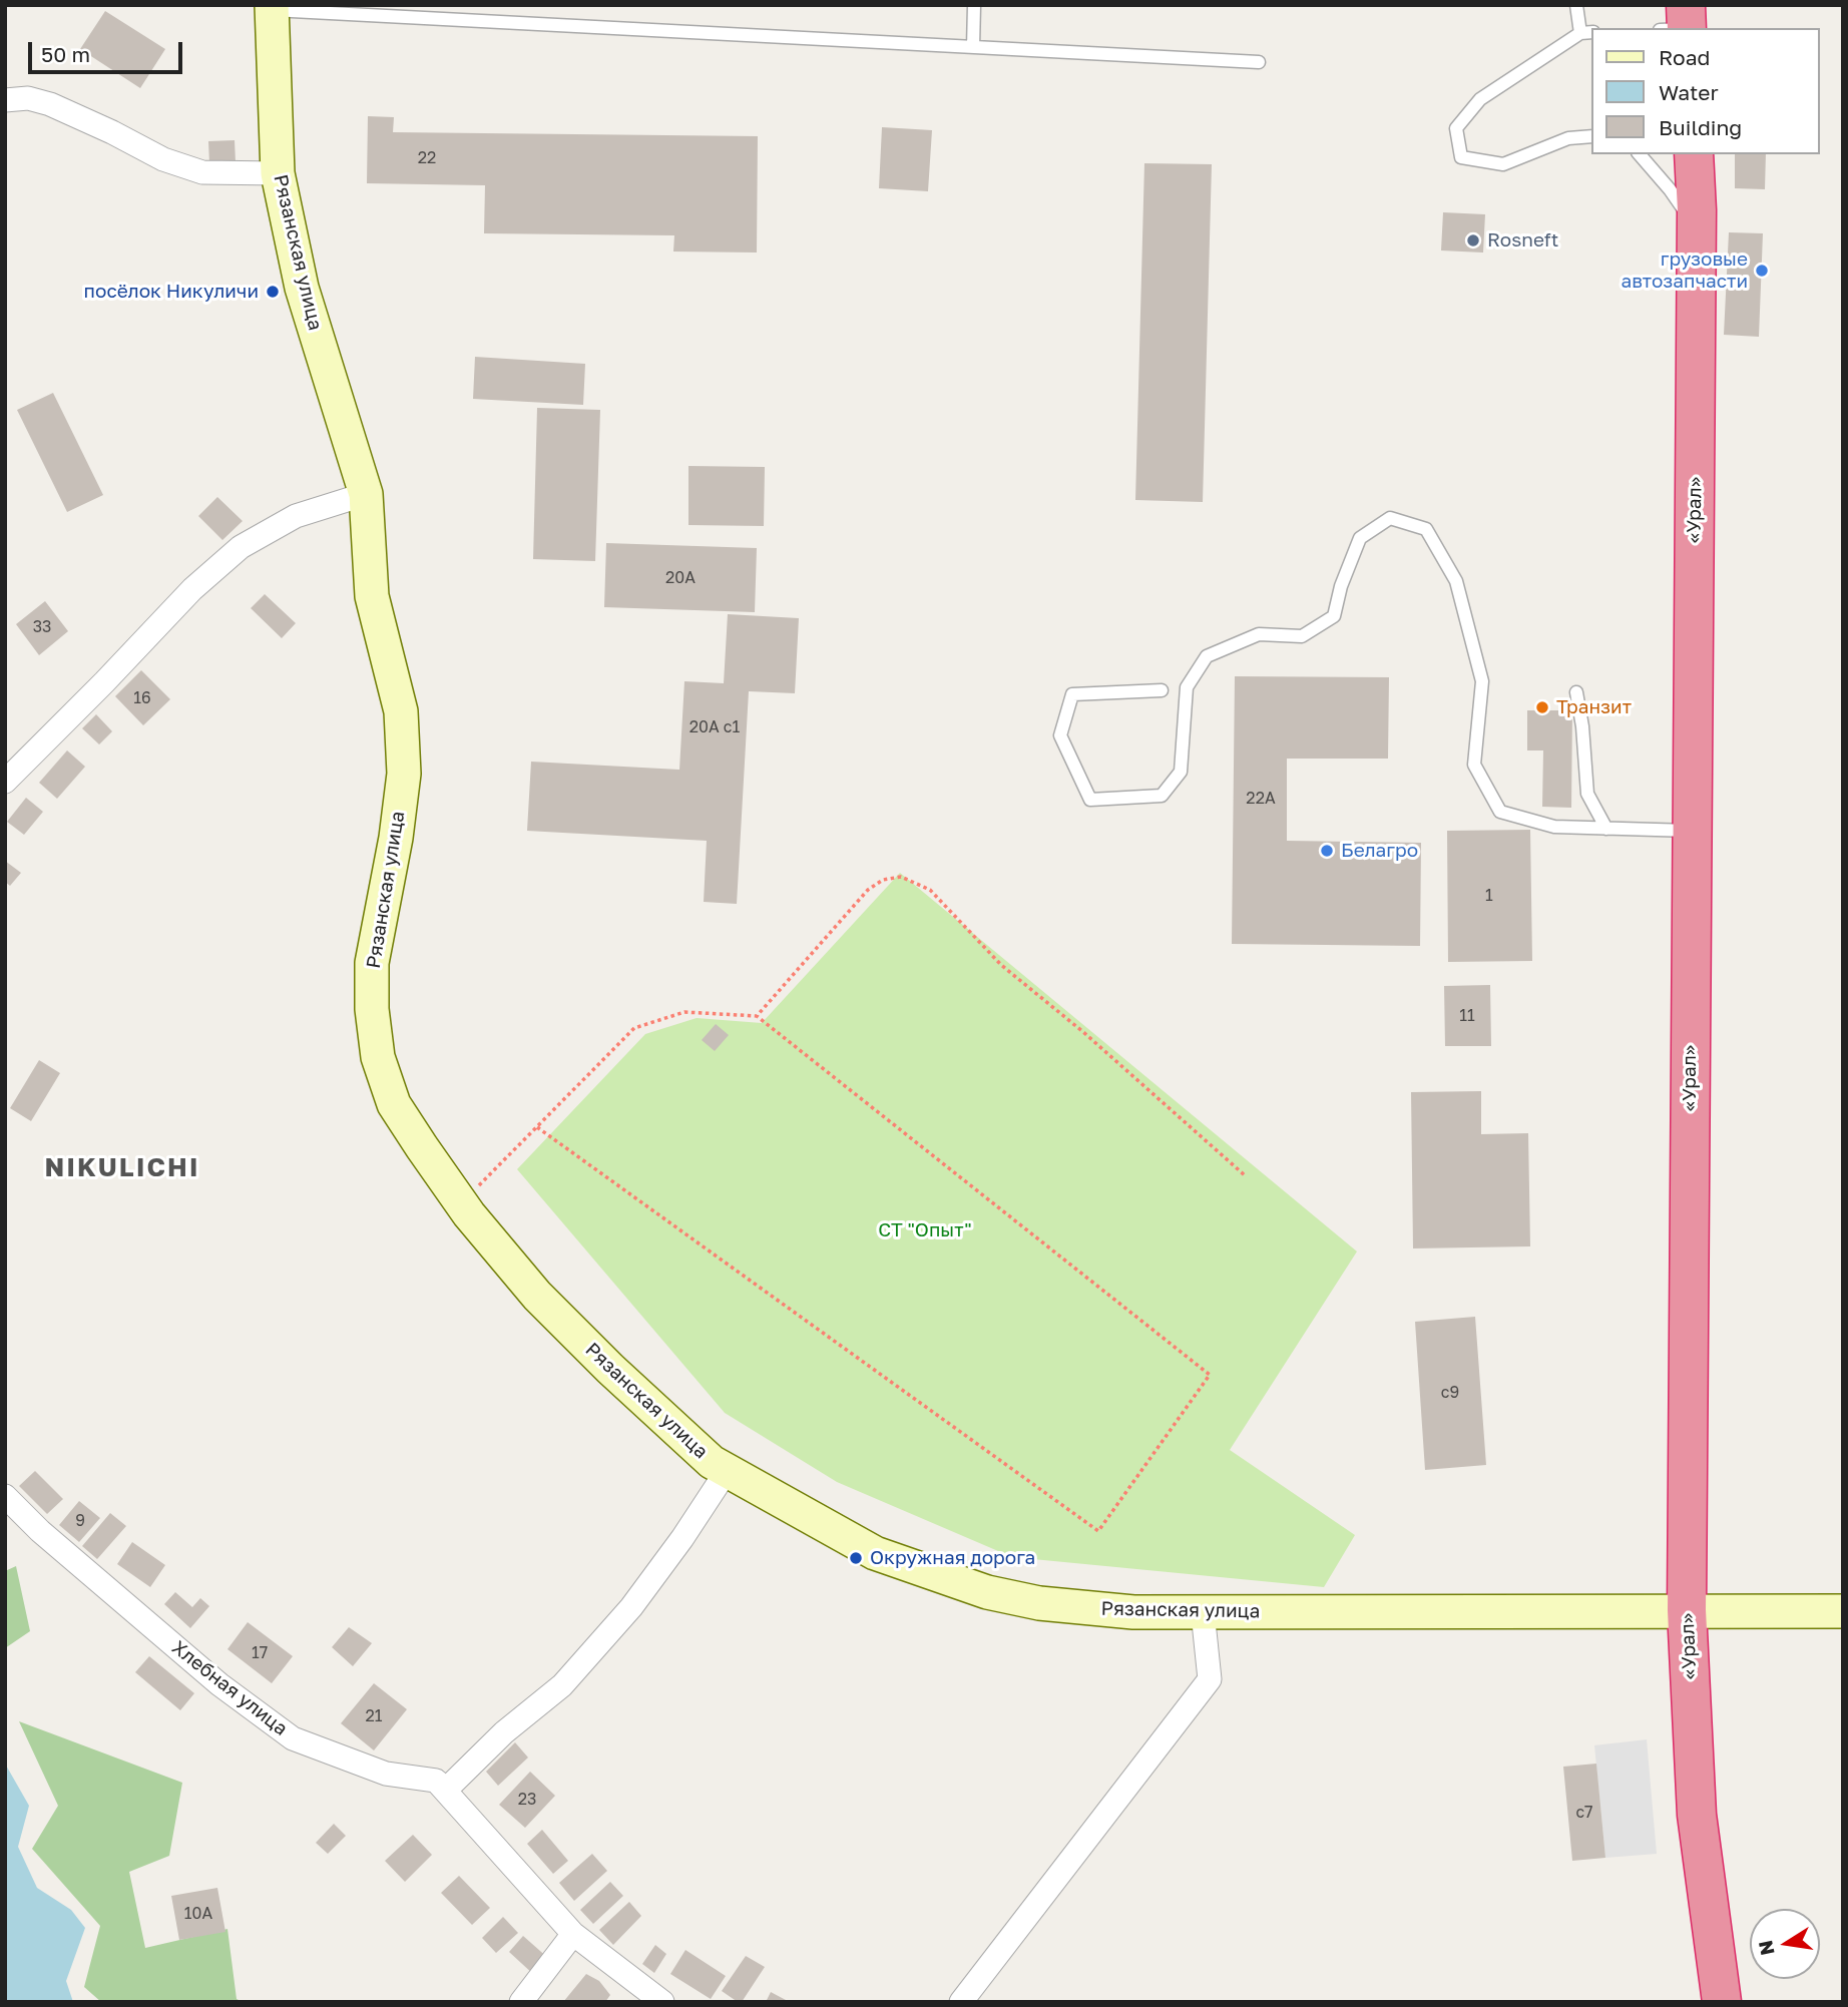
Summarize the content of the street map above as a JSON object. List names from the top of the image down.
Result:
{
  "streets": {
    "highway": ["«Урал»"],
    "street": ["Рязанская улица", "Хлебная улица"]
  },
  "crossings": [
    ["Рязанская улица", "«Урал»"]
  ],
  "districts": ["NIKULICHI"],
  "parks": ["СТ \"Опыт\""],
  "places": [
    "Rosneft",
    "грузовые автозапчасти",
    "посёлок Никуличи",
    "Транзит",
    "Белагро",
    "Окружная дорога"
  ],
  "house_numbers": [
    "22",
    "20А",
    "33",
    "16",
    "20А с1",
    "22А",
    "1",
    "11",
    "с9",
    "9",
    "17",
    "21",
    "23",
    "с7",
    "10А"
  ],
  "legend": ["Road", "Water", "Building"],
  "scale_bar": "50 m",
  "north": "left"
}
